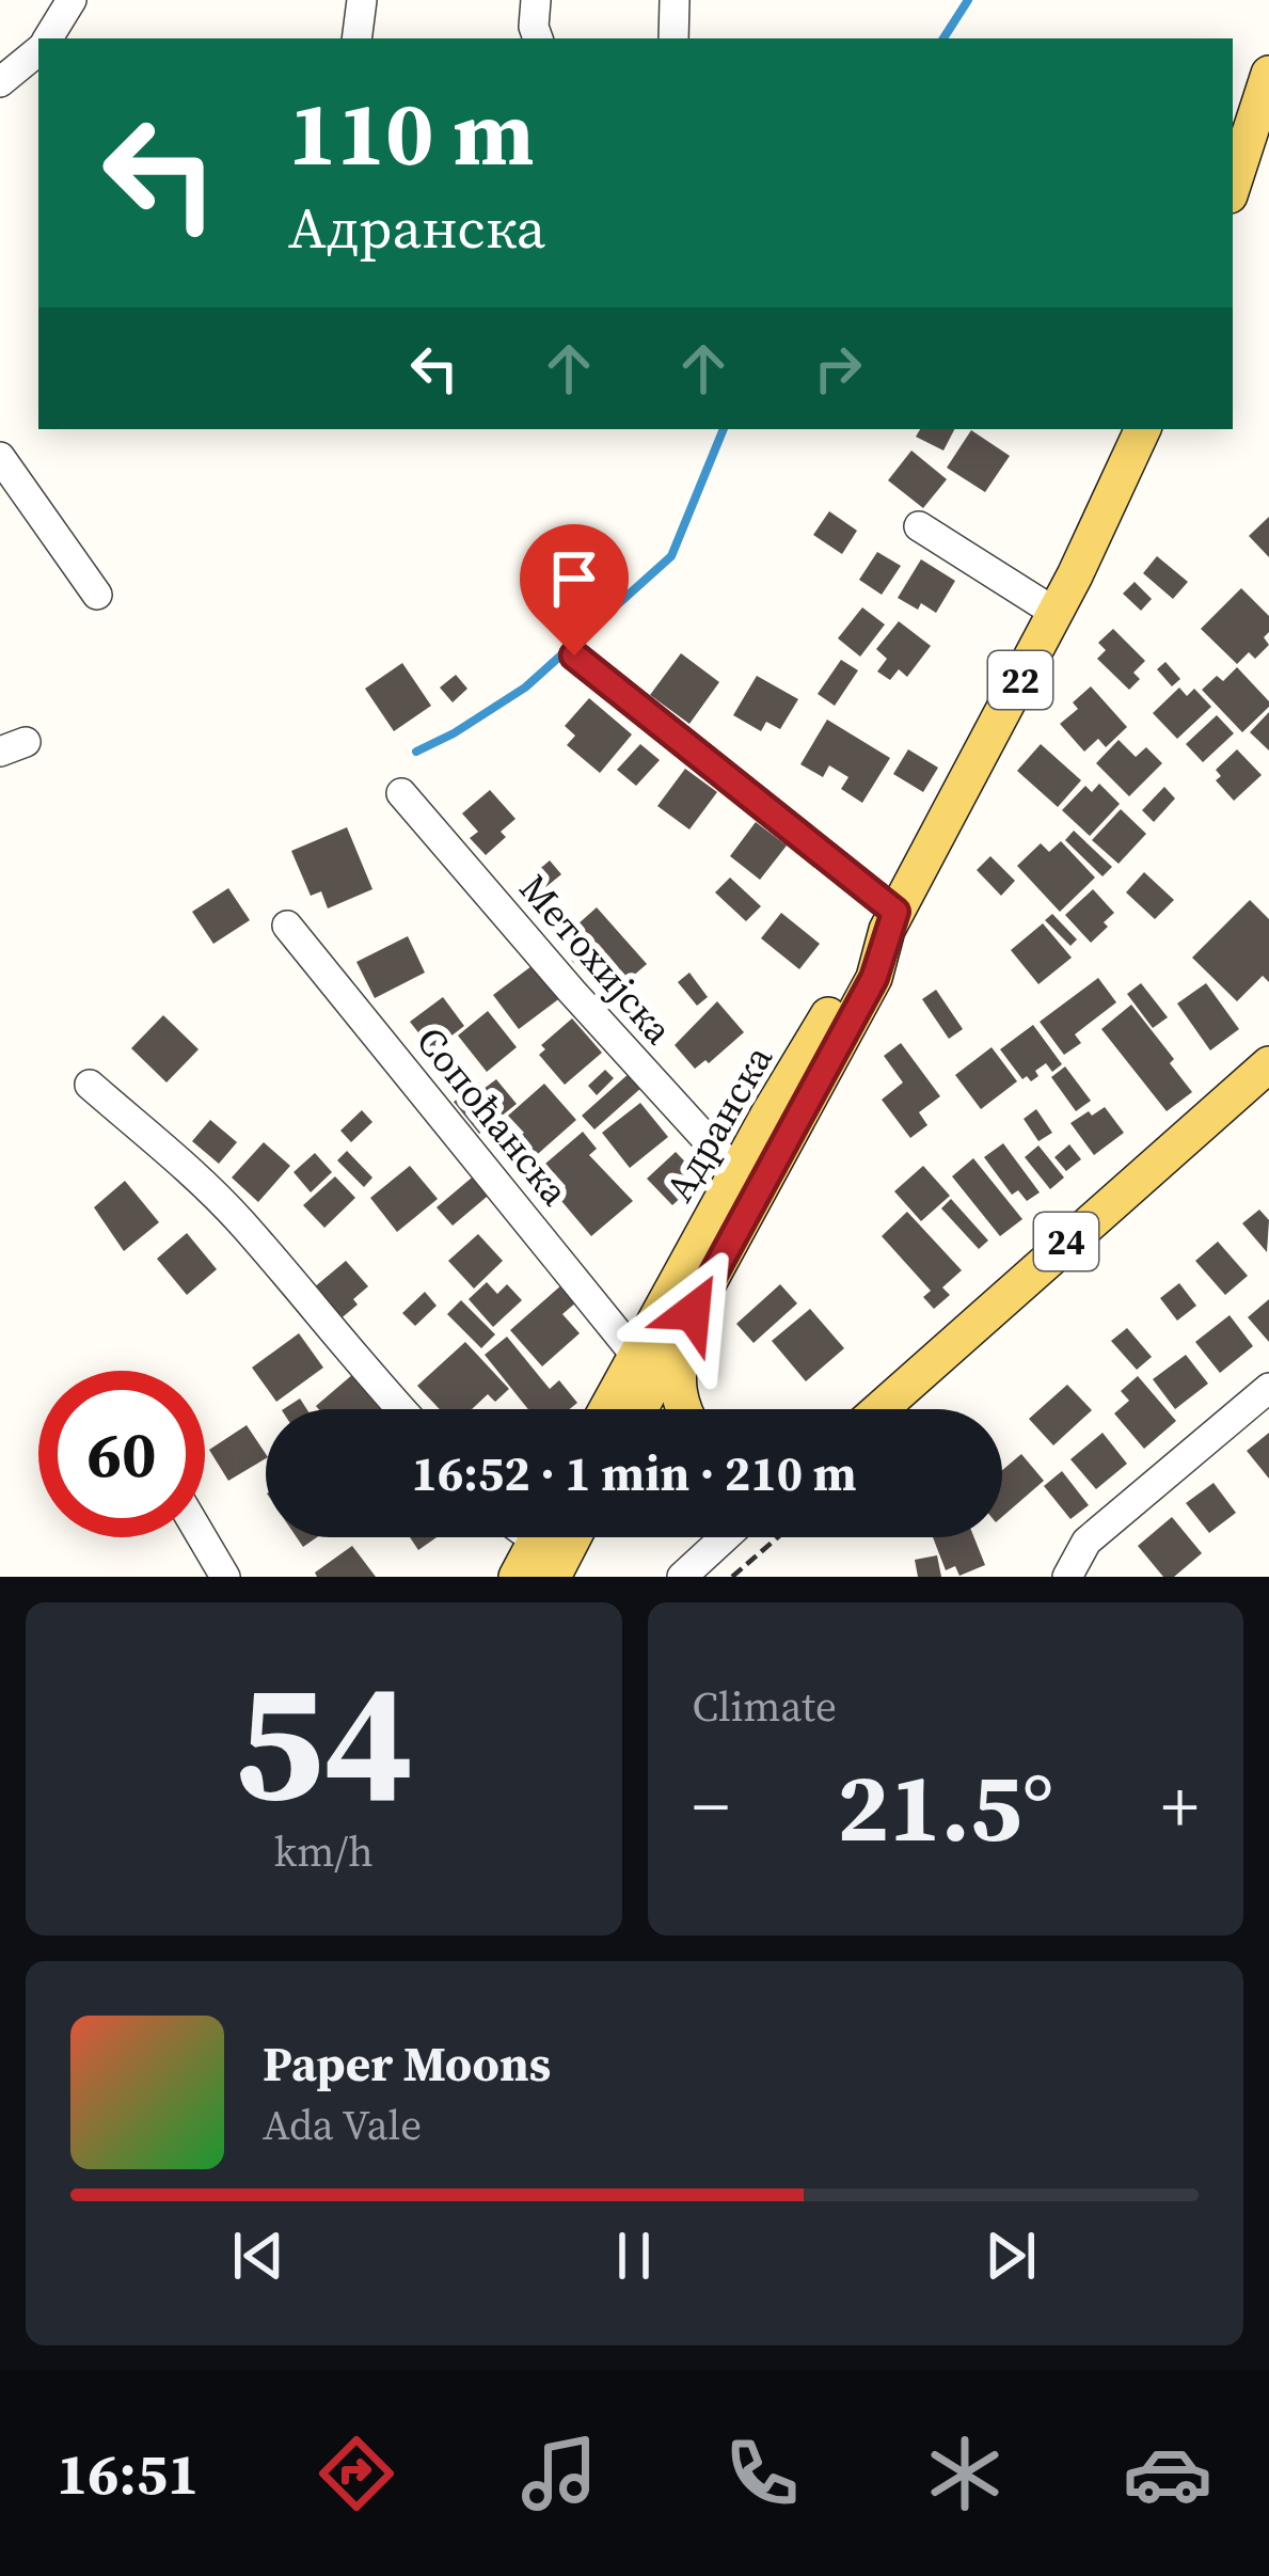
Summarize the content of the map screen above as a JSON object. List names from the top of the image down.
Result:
{
  "streets": {
    "main road": ["22", "Адранска", "24"],
    "street": ["Метохијска", "Сопоћанска"]
  },
  "crossings": [
    ["Метохијска", "Адранска"],
    ["Сопоћанска", "Адранска"]
  ],
  "page": {
    "turn": ["110 m", "Адранска"],
    "limit": "60",
    "trip": "16:52 · 1 min · 210 m",
    "tile": [
      ["54", "km/h"],
      "Climate"
    ],
    "heat": ["−", "21.5°", "+"],
    "song": ["Paper Moons", "Ada Vale"],
    "tabs": "16:51"
  }
}
